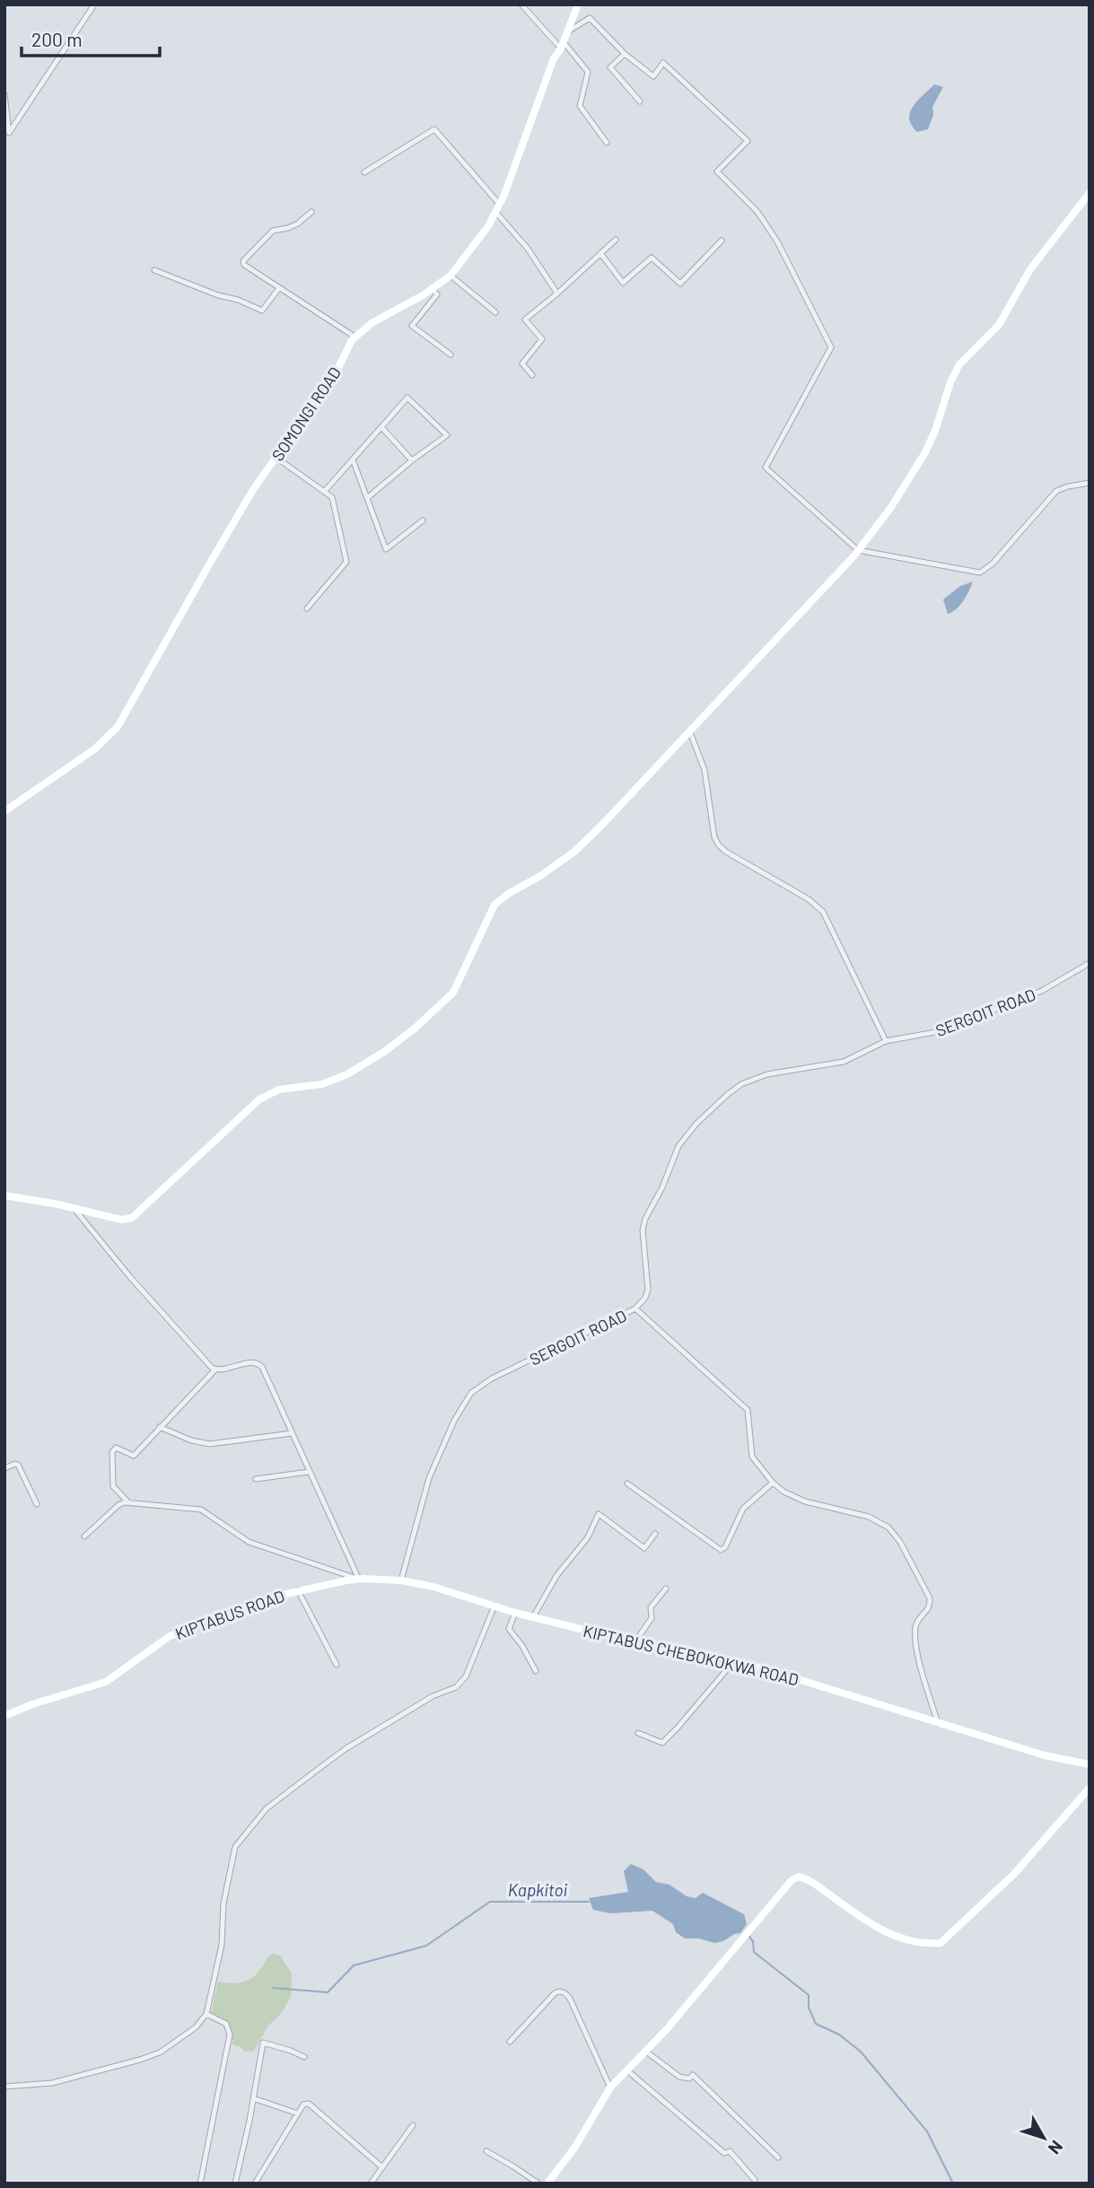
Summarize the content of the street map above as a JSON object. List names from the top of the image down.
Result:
{
  "streets": {
    "street": [
      "SOMONGI ROAD",
      "SERGOIT ROAD",
      "KIPTABUS ROAD",
      "KIPTABUS CHEBOKOKWA ROAD"
    ]
  },
  "crossings": [
    ["SERGOIT ROAD", "KIPTABUS ROAD"],
    ["SERGOIT ROAD", "KIPTABUS CHEBOKOKWA ROAD"],
    ["KIPTABUS ROAD", "KIPTABUS CHEBOKOKWA ROAD"]
  ],
  "water": ["Kapkitoi"],
  "scale_bar": "200 m",
  "north": "bottom right"
}
